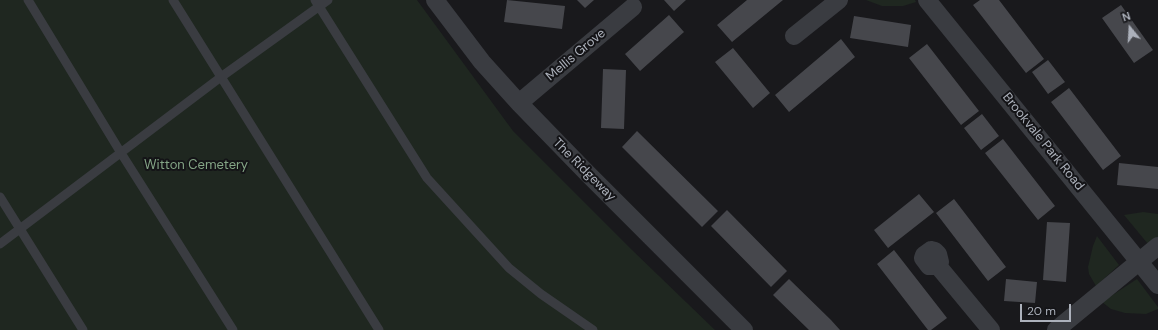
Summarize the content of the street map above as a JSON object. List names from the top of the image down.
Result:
{
  "streets": {
    "street": ["Mellis Grove", "Brookvale Park Road", "The Ridgeway"]
  },
  "crossings": [
    ["Mellis Grove", "The Ridgeway"]
  ],
  "parks": ["Witton Cemetery"],
  "scale_bar": "20 m",
  "north": "top"
}
